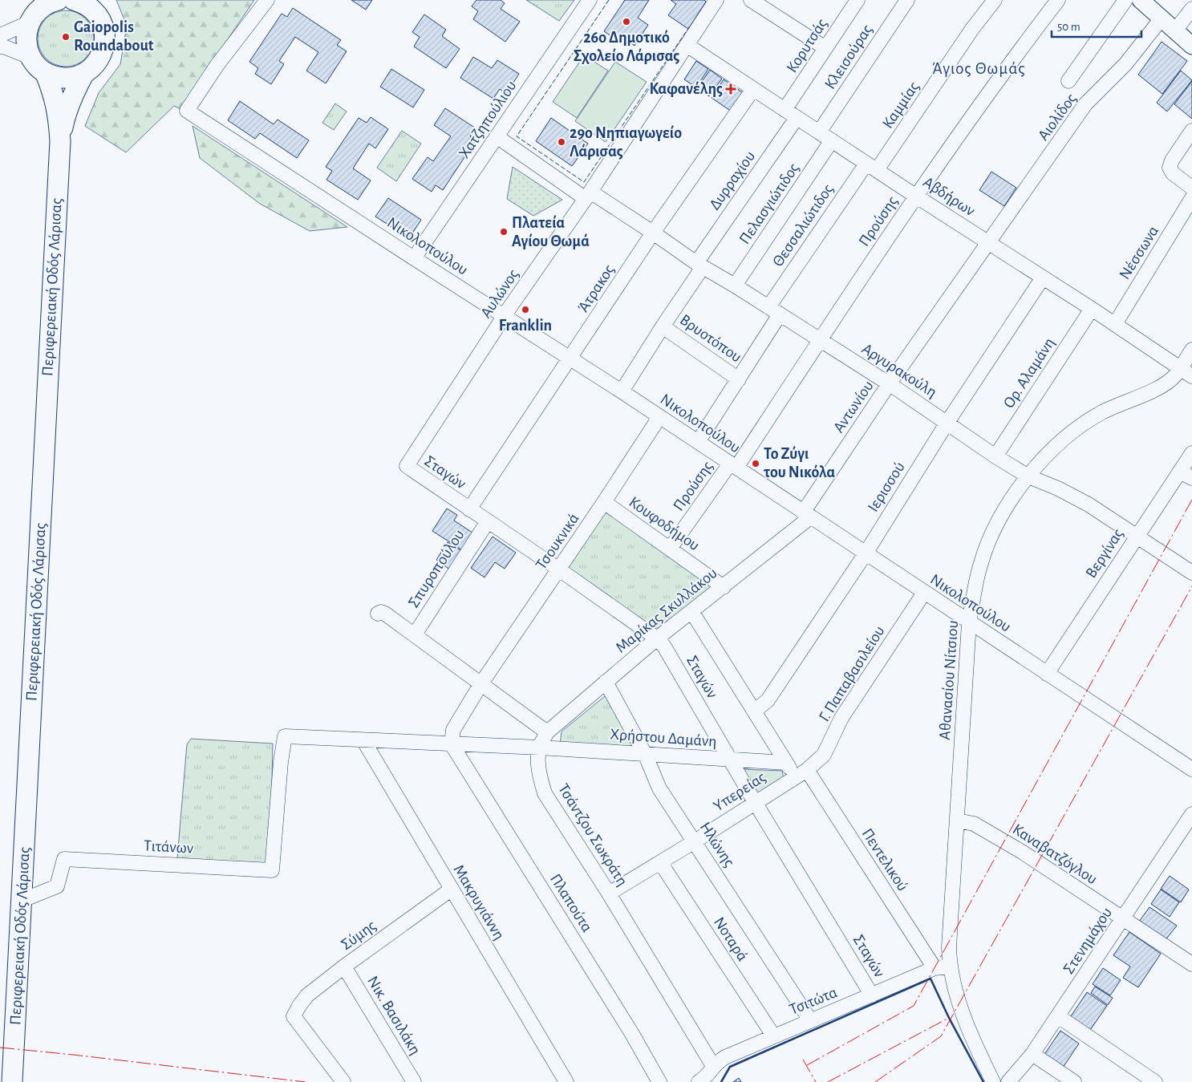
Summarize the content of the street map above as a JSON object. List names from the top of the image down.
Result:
{
  "streets": {
    "highway": ["Περιφερειακή Οδός Λάρισας"],
    "street": [
      "Κορυτσάς",
      "Κλεισούρας",
      "Καμμίας",
      "Αιολίδος",
      "Χατζηπούλιου",
      "Δυρραχίου",
      "Αβδήρων",
      "Πελασγιώτιδος",
      "Προύσης",
      "Θεσσαλιώτιδος",
      "Νικολοπούλου",
      "Νέσσωνα",
      "Άτρακος",
      "Αυλώνος",
      "Βρυοτόπου",
      "Αργυρακούλη",
      "Ορ. Αλαμάνη",
      "Αντωνίου",
      "Σταγών",
      "Ιερισσού",
      "Κουφοδήμου",
      "Τσουκνικά",
      "Βεργίνας",
      "Σπυροπούλου",
      "Μαρίκας Σκυλλάκου",
      "Γ. Παπαβασιλείου",
      "Αθανασίου Νίτσιου",
      "Χρήστου Δαμάνη",
      "Υπερείας",
      "Τσάντζου Σωκράτη",
      "Ηλώνης",
      "Τιτάνων",
      "Καναβατζόγλου",
      "Πεντελικού",
      "Μακρυγιάννη",
      "Πλαπούτα",
      "Σύμης",
      "Νοταρά",
      "Στενημάχου",
      "Τσιτώτα",
      "Νικ. Βασιλάκη"
    ]
  },
  "crossings": [
    ["Κορυτσάς", "Αβδήρων"],
    ["Κλεισούρας", "Αβδήρων"],
    ["Καμμίας", "Αβδήρων"],
    ["Καμμίας", "Θεσσαλιώτιδος"],
    ["Αιολίδος", "Αβδήρων"],
    ["Αιολίδος", "Αντωνίου"],
    ["Χατζηπούλιου", "Νικολοπούλου"],
    ["Χατζηπούλιου", "Αργυρακούλη"],
    ["Δυρραχίου", "Αβδήρων"],
    ["Δυρραχίου", "Νικολοπούλου"],
    ["Δυρραχίου", "Βρυοτόπου"],
    ["Δυρραχίου", "Αργυρακούλη"],
    ["Αβδήρων", "Πελασγιώτιδος"],
    ["Αβδήρων", "Προύσης"],
    ["Αβδήρων", "Θεσσαλιώτιδος"],
    ["Αβδήρων", "Νέσσωνα"],
    ["Αβδήρων", "Άτρακος"],
    ["Αβδήρων", "Αυλώνος"],
    ["Αβδήρων", "Ορ. Αλαμάνη"],
    ["Αβδήρων", "Αντωνίου"],
    ["Αβδήρων", "Ιερισσού"],
    ["Αβδήρων", "Αθανασίου Νίτσιου"],
    ["Πελασγιώτιδος", "Αργυρακούλη"],
    ["Προύσης", "Νικολοπούλου"],
    ["Προύσης", "Αργυρακούλη"],
    ["Προύσης", "Κουφοδήμου"],
    ["Θεσσαλιώτιδος", "Αργυρακούλη"],
    ["Νικολοπούλου", "Άτρακος"],
    ["Νικολοπούλου", "Αυλώνος"],
    ["Νικολοπούλου", "Αντωνίου"],
    ["Νικολοπούλου", "Ιερισσού"],
    ["Νικολοπούλου", "Τσουκνικά"],
    ["Νικολοπούλου", "Βεργίνας"],
    ["Νικολοπούλου", "Μαρίκας Σκυλλάκου"],
    ["Νικολοπούλου", "Γ. Παπαβασιλείου"],
    ["Νικολοπούλου", "Αθανασίου Νίτσιου"],
    ["Περιφερειακή Οδός Λάρισας", "Τιτάνων"],
    ["Άτρακος", "Αργυρακούλη"],
    ["Άτρακος", "Σταγών"],
    ["Αυλώνος", "Αργυρακούλη"],
    ["Αυλώνος", "Σταγών"],
    ["Αργυρακούλη", "Ορ. Αλαμάνη"],
    ["Αργυρακούλη", "Αντωνίου"],
    ["Αργυρακούλη", "Ιερισσού"],
    ["Αργυρακούλη", "Βεργίνας"],
    ["Αργυρακούλη", "Αθανασίου Νίτσιου"],
    ["Αντωνίου", "Μαρίκας Σκυλλάκου"],
    ["Σταγών", "Τσουκνικά"],
    ["Σταγών", "Σπυροπούλου"],
    ["Σταγών", "Μαρίκας Σκυλλάκου"],
    ["Σταγών", "Χρήστου Δαμάνη"],
    ["Σταγών", "Υπερείας"],
    ["Σταγών", "Τσιτώτα"],
    ["Ιερισσού", "Πεντελικού"],
    ["Κουφοδήμου", "Τσουκνικά"],
    ["Κουφοδήμου", "Μαρίκας Σκυλλάκου"],
    ["Τσουκνικά", "Χρήστου Δαμάνη"],
    ["Τσουκνικά", "Πλαπούτα"],
    ["Μαρίκας Σκυλλάκου", "Τσάντζου Σωκράτη"],
    ["Μαρίκας Σκυλλάκου", "Ηλώνης"],
    ["Μαρίκας Σκυλλάκου", "Πεντελικού"],
    ["Γ. Παπαβασιλείου", "Υπερείας"],
    ["Γ. Παπαβασιλείου", "Πεντελικού"],
    ["Αθανασίου Νίτσιου", "Καναβατζόγλου"],
    ["Αθανασίου Νίτσιου", "Τσιτώτα"],
    ["Χρήστου Δαμάνη", "Τσάντζου Σωκράτη"],
    ["Χρήστου Δαμάνη", "Ηλώνης"],
    ["Χρήστου Δαμάνη", "Τιτάνων"],
    ["Χρήστου Δαμάνη", "Πεντελικού"],
    ["Χρήστου Δαμάνη", "Μακρυγιάννη"],
    ["Χρήστου Δαμάνη", "Πλαπούτα"],
    ["Υπερείας", "Τσάντζου Σωκράτη"],
    ["Υπερείας", "Ηλώνης"],
    ["Υπερείας", "Πεντελικού"],
    ["Υπερείας", "Νοταρά"],
    ["Τσάντζου Σωκράτη", "Τσιτώτα"],
    ["Ηλώνης", "Τσιτώτα"],
    ["Καναβατζόγλου", "Στενημάχου"],
    ["Πεντελικού", "Τσιτώτα"],
    ["Μακρυγιάννη", "Σύμης"],
    ["Σύμης", "Νικ. Βασιλάκη"],
    ["Νοταρά", "Τσιτώτα"]
  ],
  "districts": ["Άγιος Θωμάς"],
  "places": {
    "other": [
      "26ο Δημοτικό Σχολείο Λάρισας",
      "Gaiopolis Roundabout",
      "29ο Νηπιαγωγείο Λάρισας",
      "Πλατεία Αγίου Θωμά",
      "Franklin",
      "Το Ζύγι του Νικόλα"
    ],
    "health": ["Καφανέλης"]
  },
  "scale_bar": "50 m"
}
